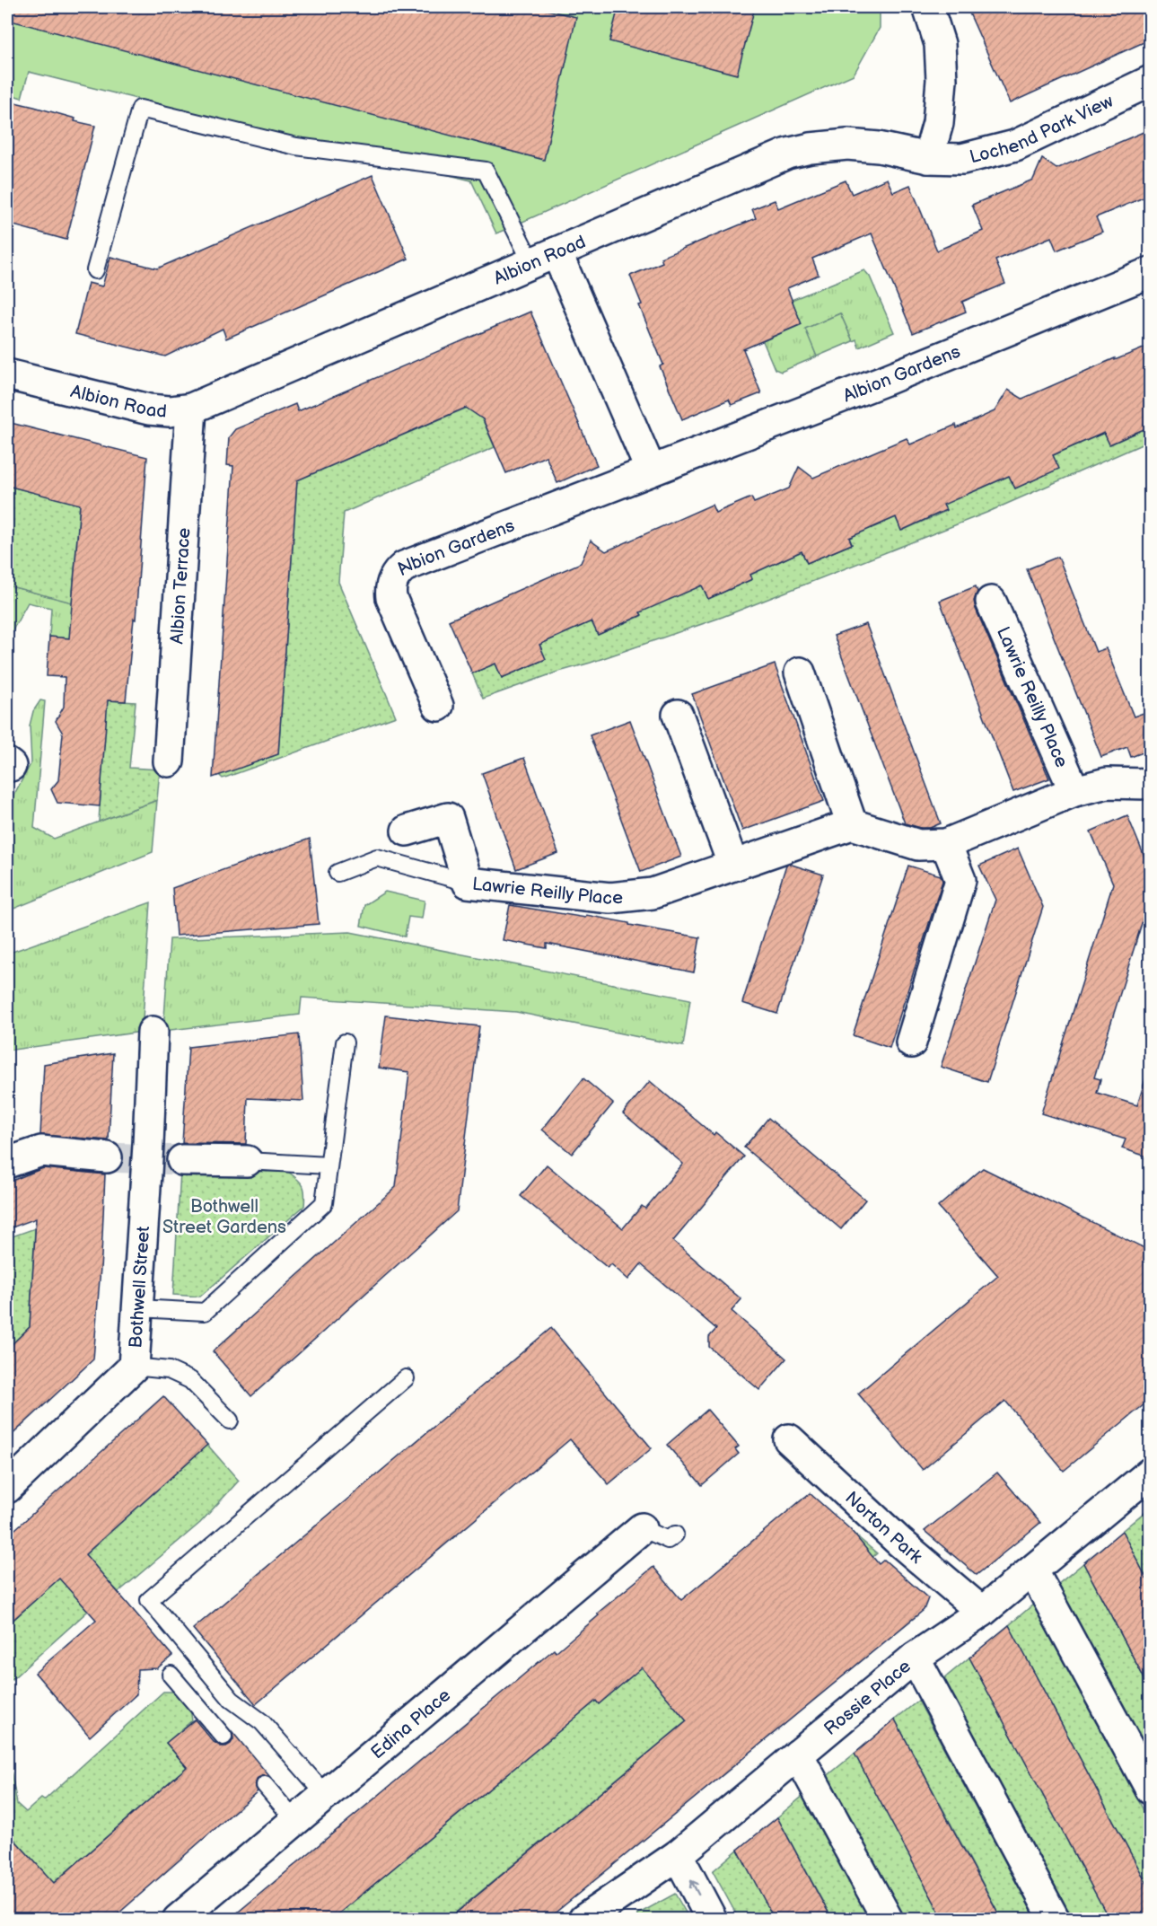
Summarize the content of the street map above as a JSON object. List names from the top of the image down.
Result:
{
  "streets": {
    "street": [
      "Lochend Park View",
      "Albion Road",
      "Albion Gardens",
      "Albion Terrace",
      "Lawrie Reilly Place",
      "Bothwell Street",
      "Norton Park",
      "Rossie Place",
      "Edina Place"
    ]
  },
  "crossings": [
    ["Lochend Park View", "Albion Road"],
    ["Albion Road", "Albion Terrace"],
    ["Norton Park", "Rossie Place"]
  ],
  "parks": ["Bothwell Street Gardens"]
}
